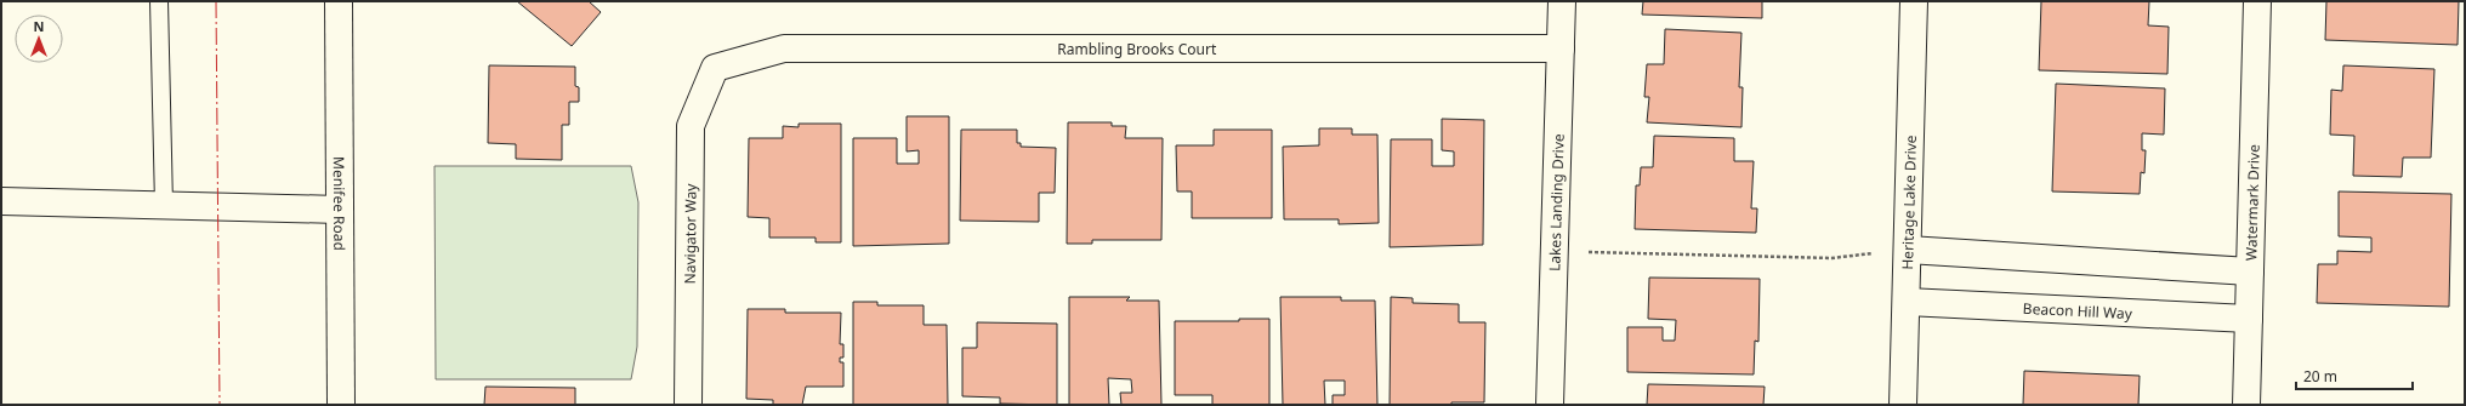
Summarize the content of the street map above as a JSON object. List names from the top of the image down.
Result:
{
  "streets": {
    "street": [
      "Rambling Brooks Court",
      "Lakes Landing Drive",
      "Menifee Road",
      "Heritage Lake Drive",
      "Watermark Drive",
      "Navigator Way",
      "Beacon Hill Way"
    ]
  },
  "crossings": [
    ["Rambling Brooks Court", "Lakes Landing Drive"],
    ["Rambling Brooks Court", "Navigator Way"],
    ["Heritage Lake Drive", "Beacon Hill Way"],
    ["Watermark Drive", "Beacon Hill Way"]
  ],
  "scale_bar": "20 m",
  "north": "top"
}
